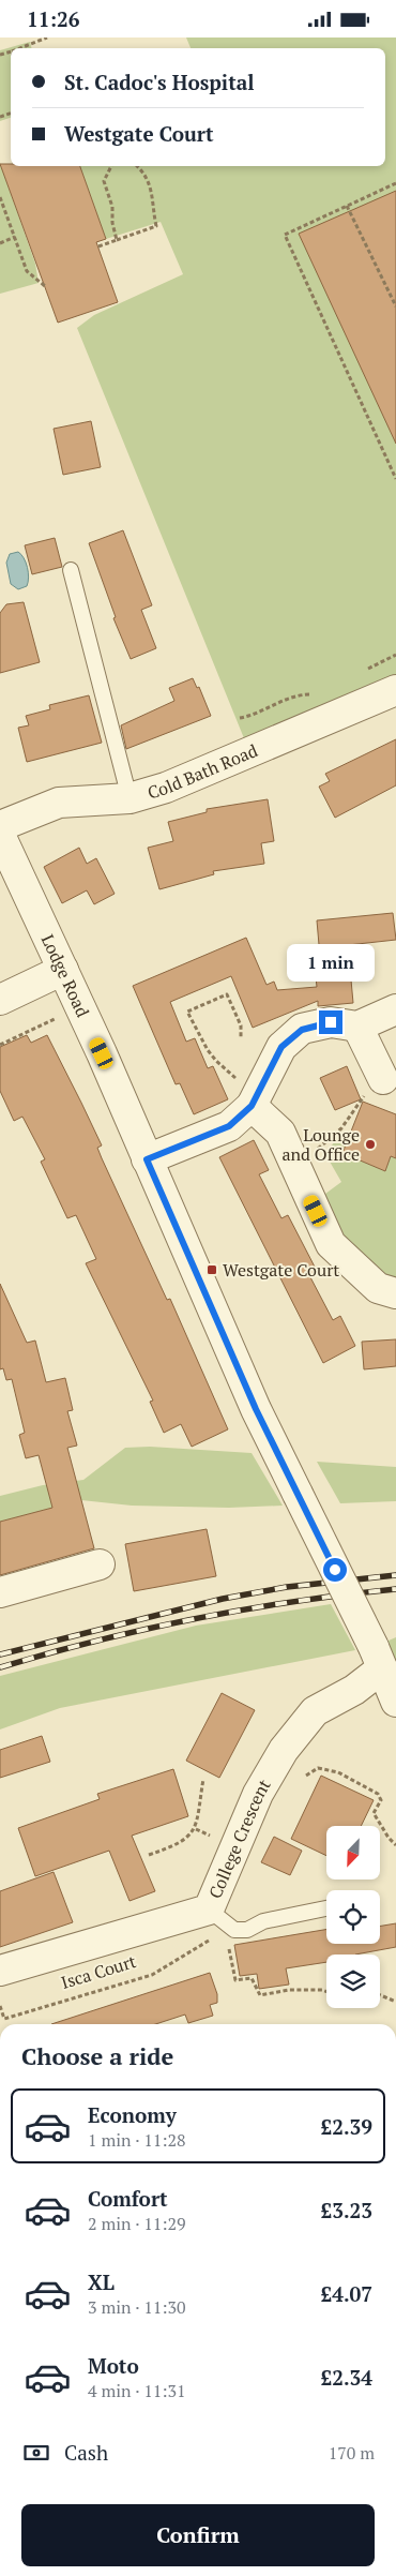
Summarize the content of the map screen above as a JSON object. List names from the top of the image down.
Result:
{
  "streets": {
    "street": ["Cold Bath Road", "Lodge Road", "College Crescent"],
    "path": ["Isca Court"]
  },
  "crossings": [
    ["Lodge Road", "College Crescent"]
  ],
  "places": {
    "other": ["Lounge and Office"],
    "transit": ["Westgate Court"]
  },
  "north": "bottom left",
  "page": {
    "status": "11:26",
    "banner": ["St. Cadoc's Hospital", "Westgate Court"],
    "bubble": "1 min",
    "heading": "Choose a ride",
    "list": [
      {
        "name": "Economy",
        "note": "1 min · 11:28",
        "value": "£2.39"
      },
      {
        "name": "Comfort",
        "note": "2 min · 11:29",
        "value": "£3.23"
      },
      {
        "name": "XL",
        "note": "3 min · 11:30",
        "value": "£4.07"
      },
      {
        "name": "Moto",
        "note": "4 min · 11:31",
        "value": "£2.34"
      }
    ],
    "pay": ["Cash", "170 m"],
    "buttons": "Confirm"
  }
}
